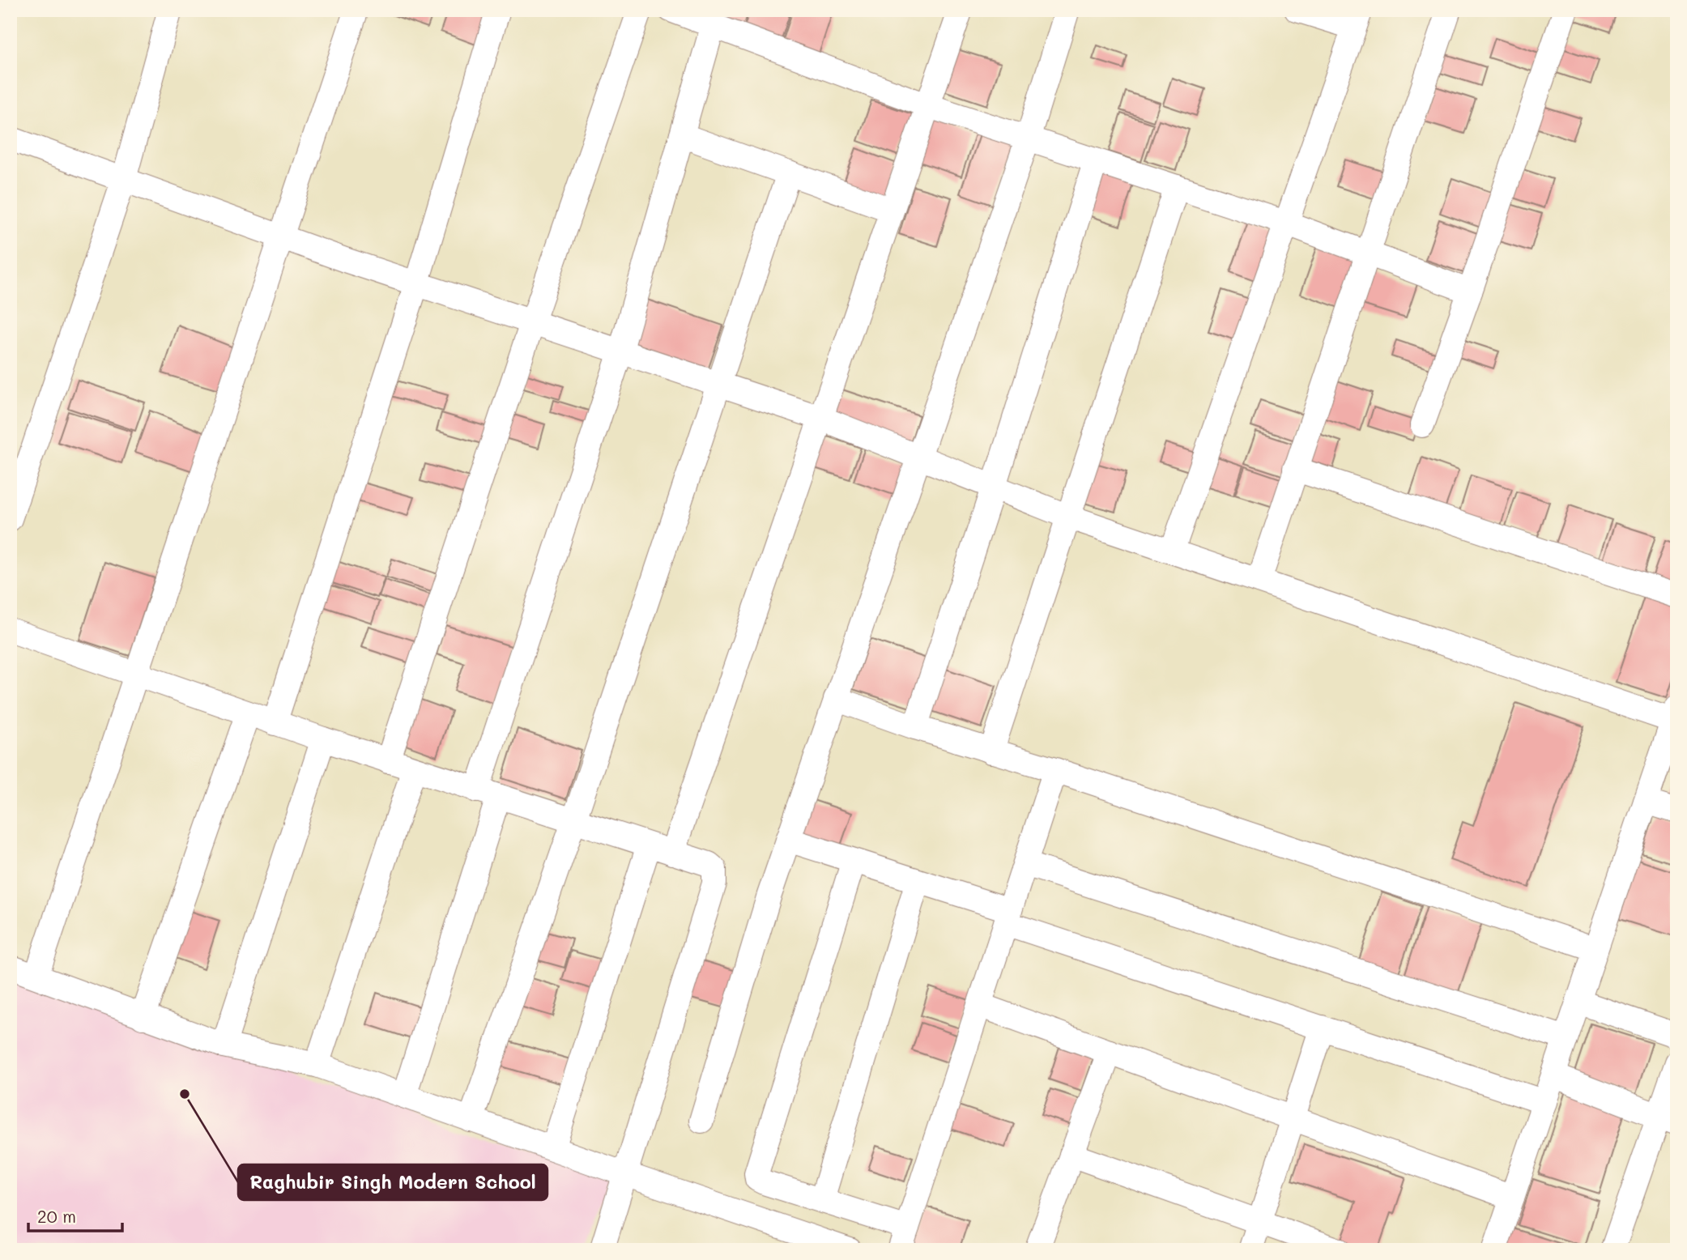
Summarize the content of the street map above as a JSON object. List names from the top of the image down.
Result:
{
  "places": ["Raghubir Singh Modern School"],
  "scale_bar": "20 m"
}
